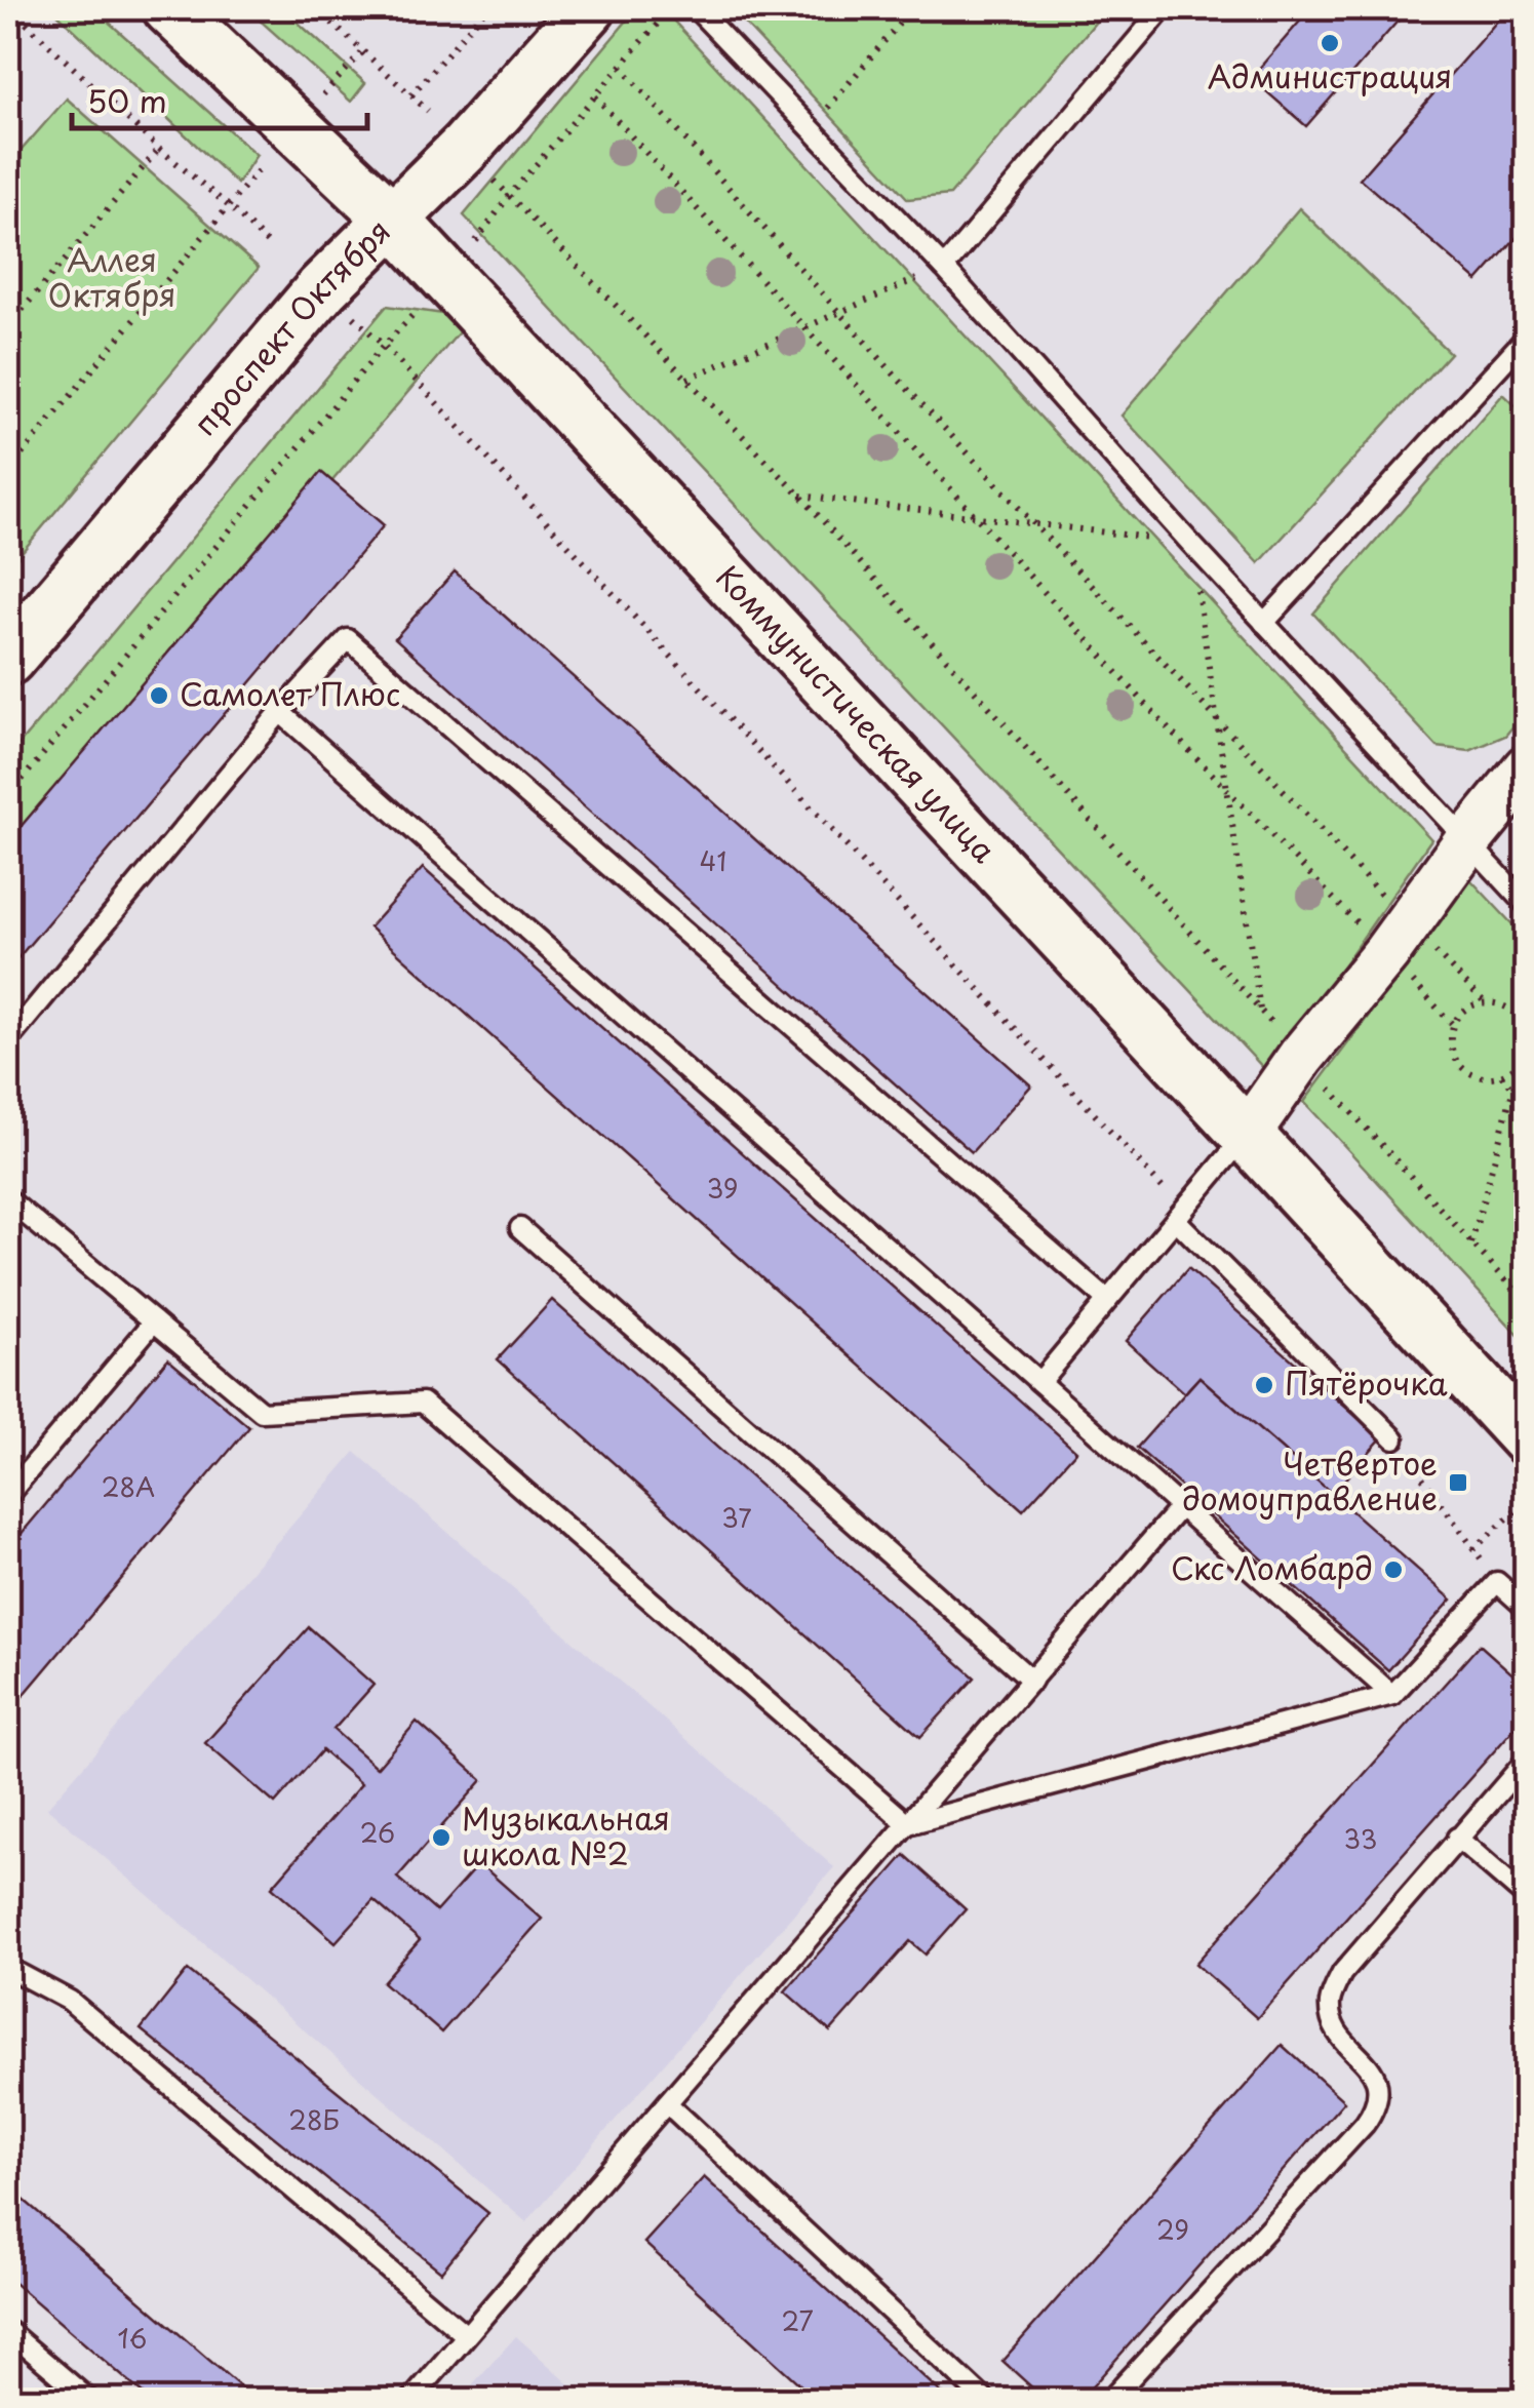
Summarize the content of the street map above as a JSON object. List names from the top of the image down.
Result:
{
  "streets": {
    "main road": ["проспект Октября", "Коммунистическая улица"]
  },
  "crossings": [
    ["проспект Октября", "Коммунистическая улица"]
  ],
  "parks": ["Аллея Октября"],
  "places": {
    "other": [
      "Администрация",
      "Самолет Плюс",
      "Пятёрочка",
      "Скс Ломбард",
      "Музыкальная школа №2"
    ],
    "transit": ["Четвертое домоуправление"]
  },
  "house_numbers": [
    "41",
    "39",
    "28А",
    "37",
    "26",
    "33",
    "28Б",
    "29",
    "27",
    "16"
  ],
  "scale_bar": "50 m"
}
